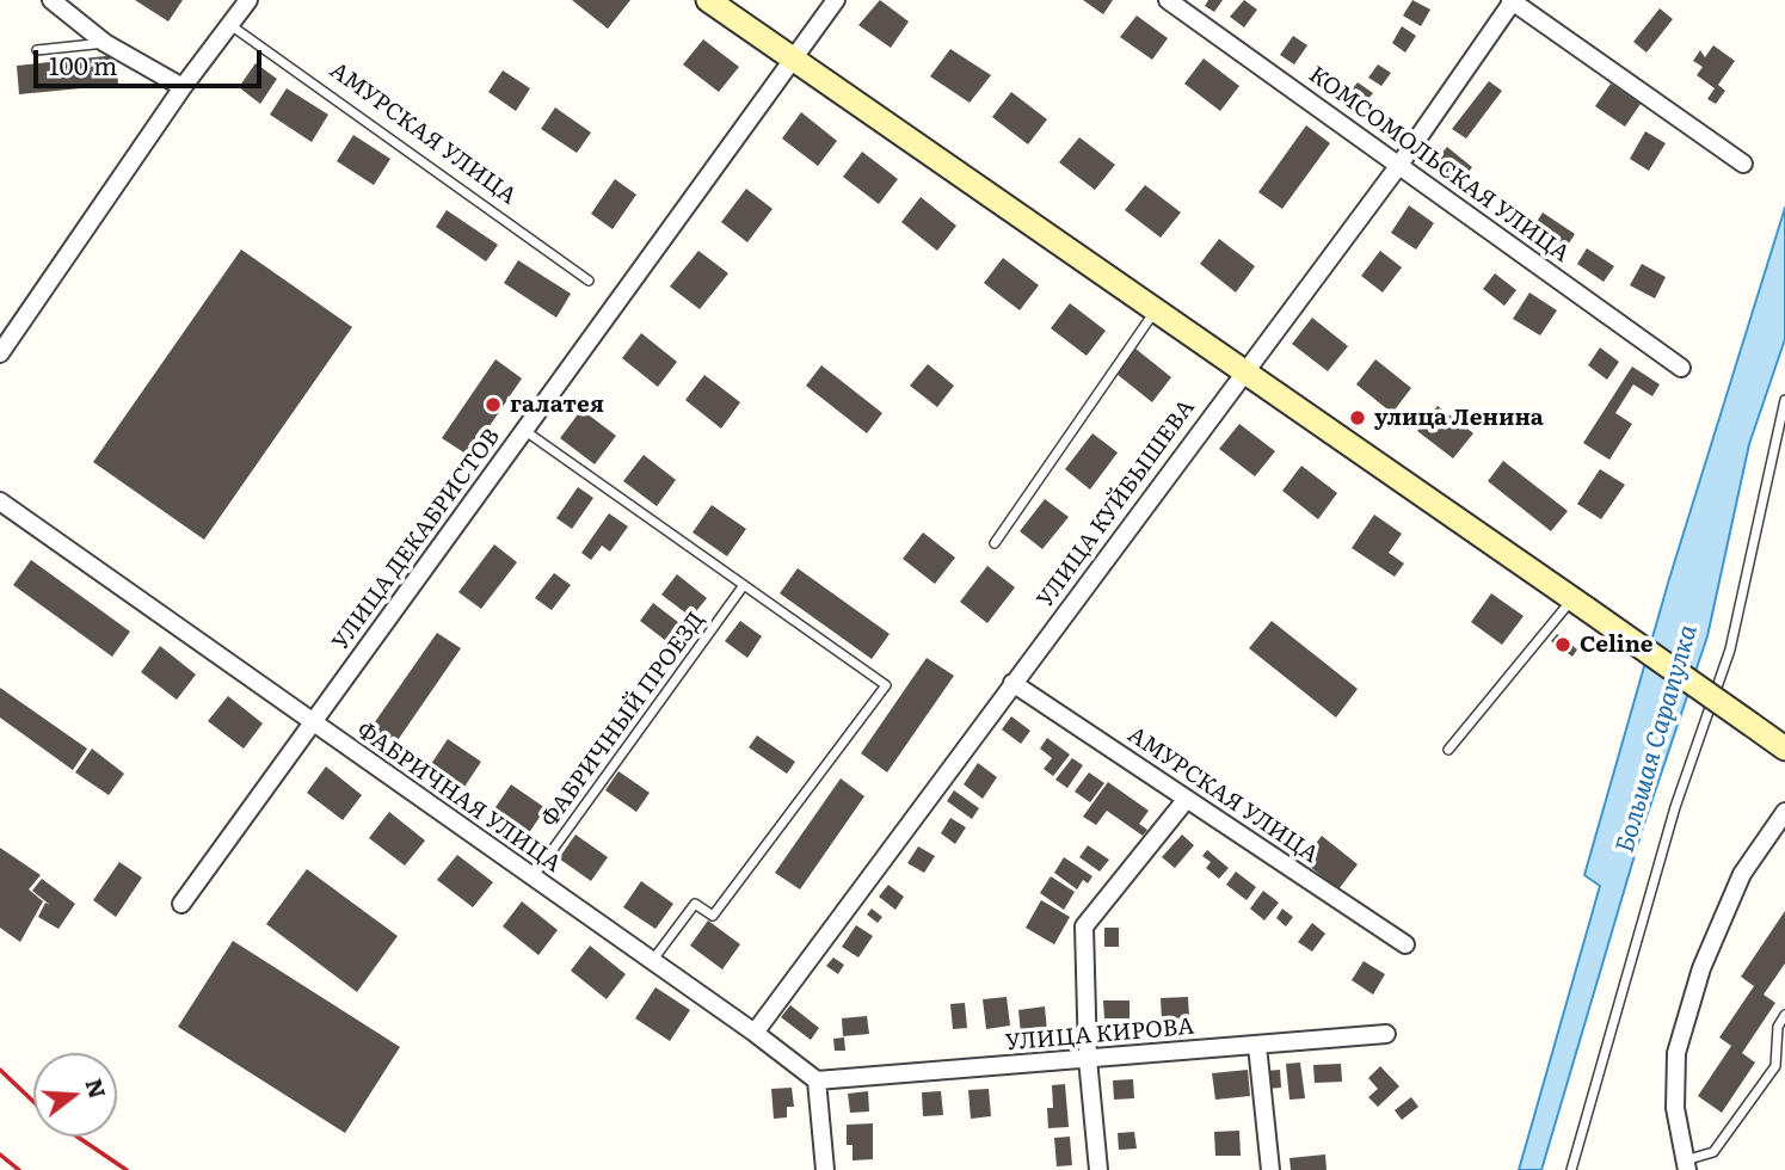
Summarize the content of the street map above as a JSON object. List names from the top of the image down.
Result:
{
  "streets": {
    "street": [
      "АМУРСКАЯ УЛИЦА",
      "КОМСОМОЛЬСКАЯ УЛИЦА",
      "УЛИЦА КУЙБЫШЕВА",
      "УЛИЦА ДЕКАБРИСТОВ",
      "ФАБРИЧНАЯ УЛИЦА",
      "УЛИЦА КИРОВА"
    ],
    "lane": ["ФАБРИЧНЫЙ ПРОЕЗД"]
  },
  "crossings": [
    ["АМУРСКАЯ УЛИЦА", "УЛИЦА КУЙБЫШЕВА"],
    ["КОМСОМОЛЬСКАЯ УЛИЦА", "УЛИЦА КУЙБЫШЕВА"],
    ["УЛИЦА КУЙБЫШЕВА", "ФАБРИЧНАЯ УЛИЦА"],
    ["УЛИЦА ДЕКАБРИСТОВ", "ФАБРИЧНАЯ УЛИЦА"],
    ["ФАБРИЧНЫЙ ПРОЕЗД", "ФАБРИЧНАЯ УЛИЦА"],
    ["ФАБРИЧНАЯ УЛИЦА", "УЛИЦА КИРОВА"]
  ],
  "water": ["Большая Сарапулка"],
  "places": ["галатея", "улица Ленина", "Celine"],
  "scale_bar": "100 m",
  "north": "right"
}
